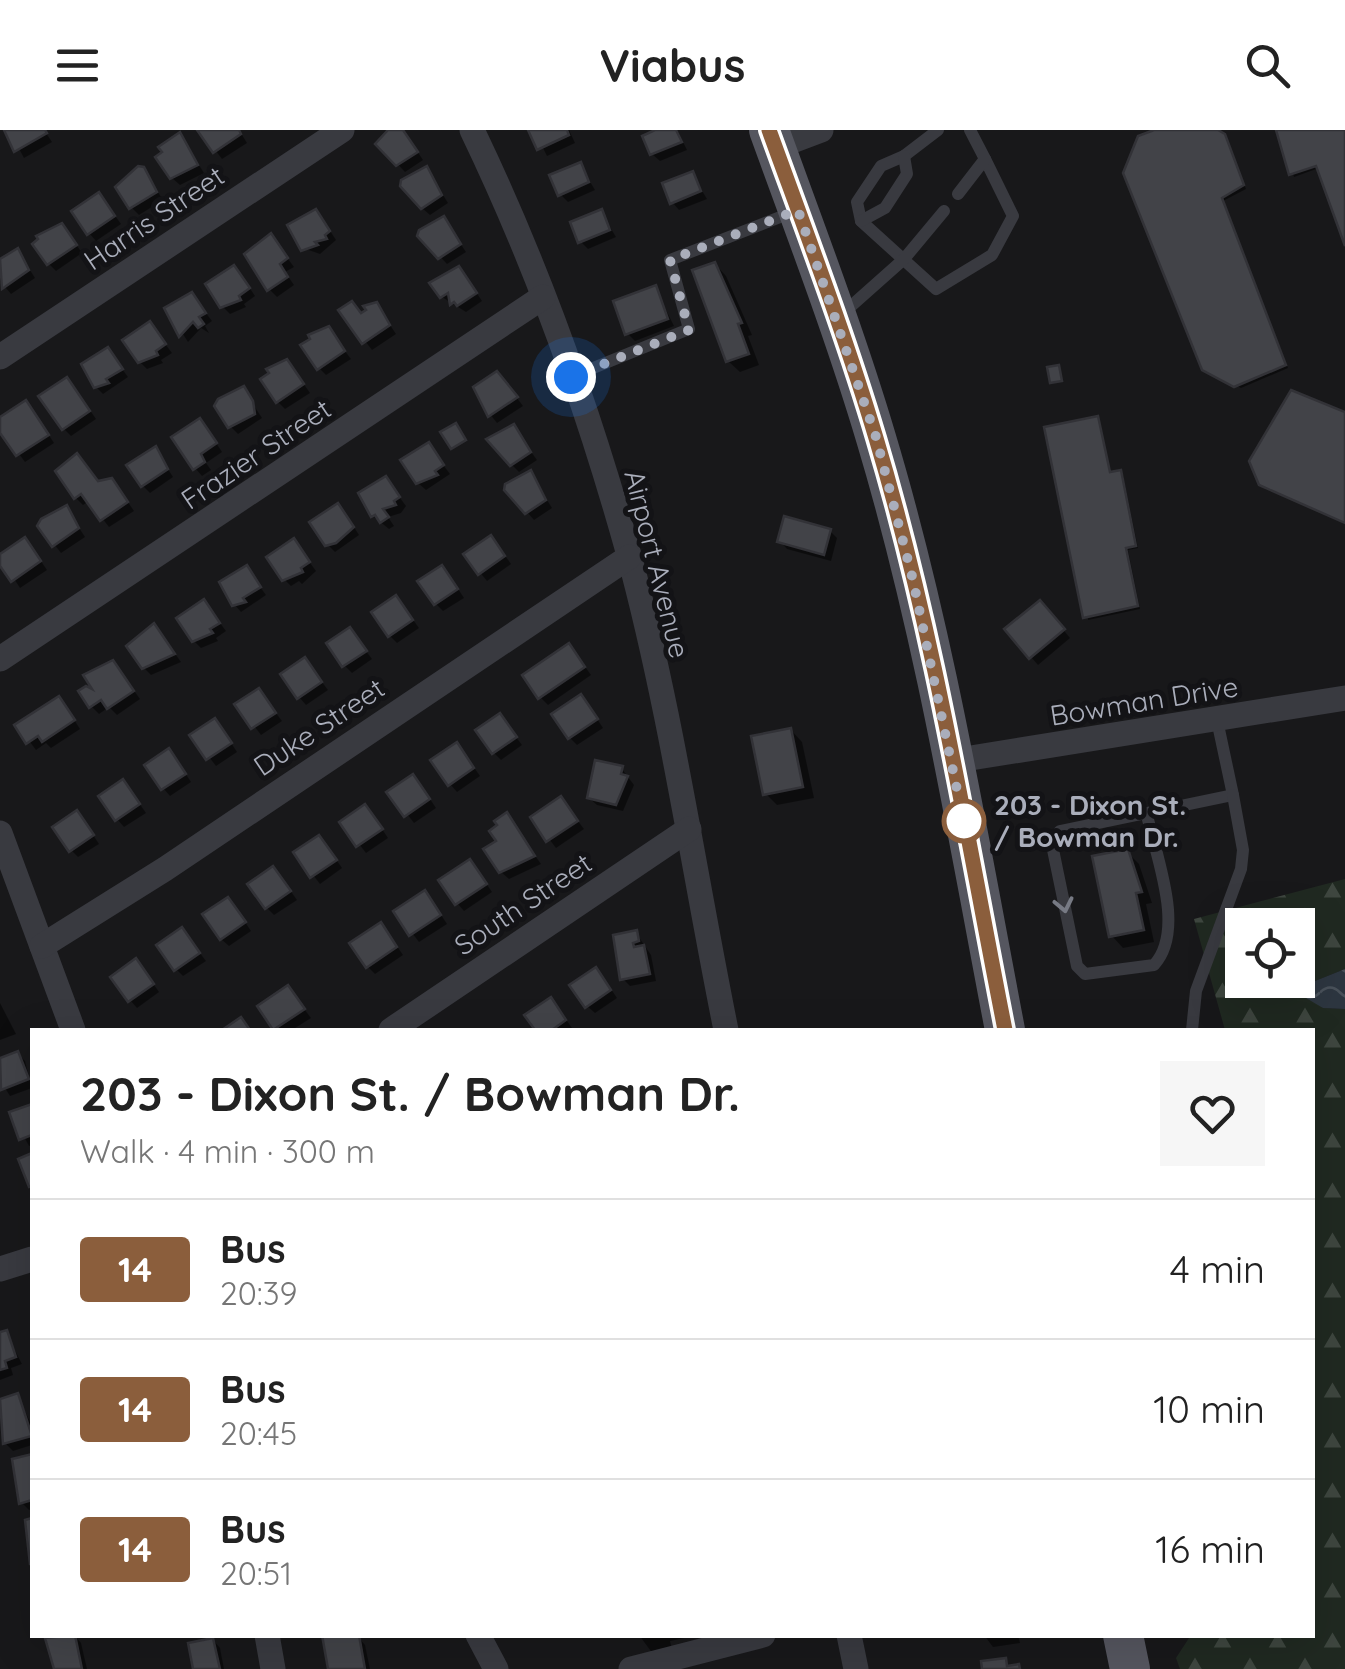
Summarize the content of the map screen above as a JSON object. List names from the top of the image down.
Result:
{
  "streets": {
    "street": [
      "Harris Street",
      "Frazier Street",
      "Airport Avenue",
      "Bowman Drive",
      "Duke Street",
      "South Street"
    ]
  },
  "crossings": [
    ["Frazier Street", "Airport Avenue"],
    ["Airport Avenue", "Duke Street"],
    ["Airport Avenue", "South Street"]
  ],
  "places": ["203 - Dixon St. / Bowman Dr."],
  "lines": ["bus line 14"],
  "page": {
    "header": "Viabus",
    "heading": ["203 - Dixon St. / Bowman Dr.", "Walk · 4 min · 300 m"],
    "list": [
      {
        "mark": "14",
        "name": "Bus",
        "note": "20:39",
        "value": "4 min"
      },
      {
        "mark": "14",
        "name": "Bus",
        "note": "20:45",
        "value": "10 min"
      },
      {
        "mark": "14",
        "name": "Bus",
        "note": "20:51",
        "value": "16 min"
      }
    ]
  }
}
